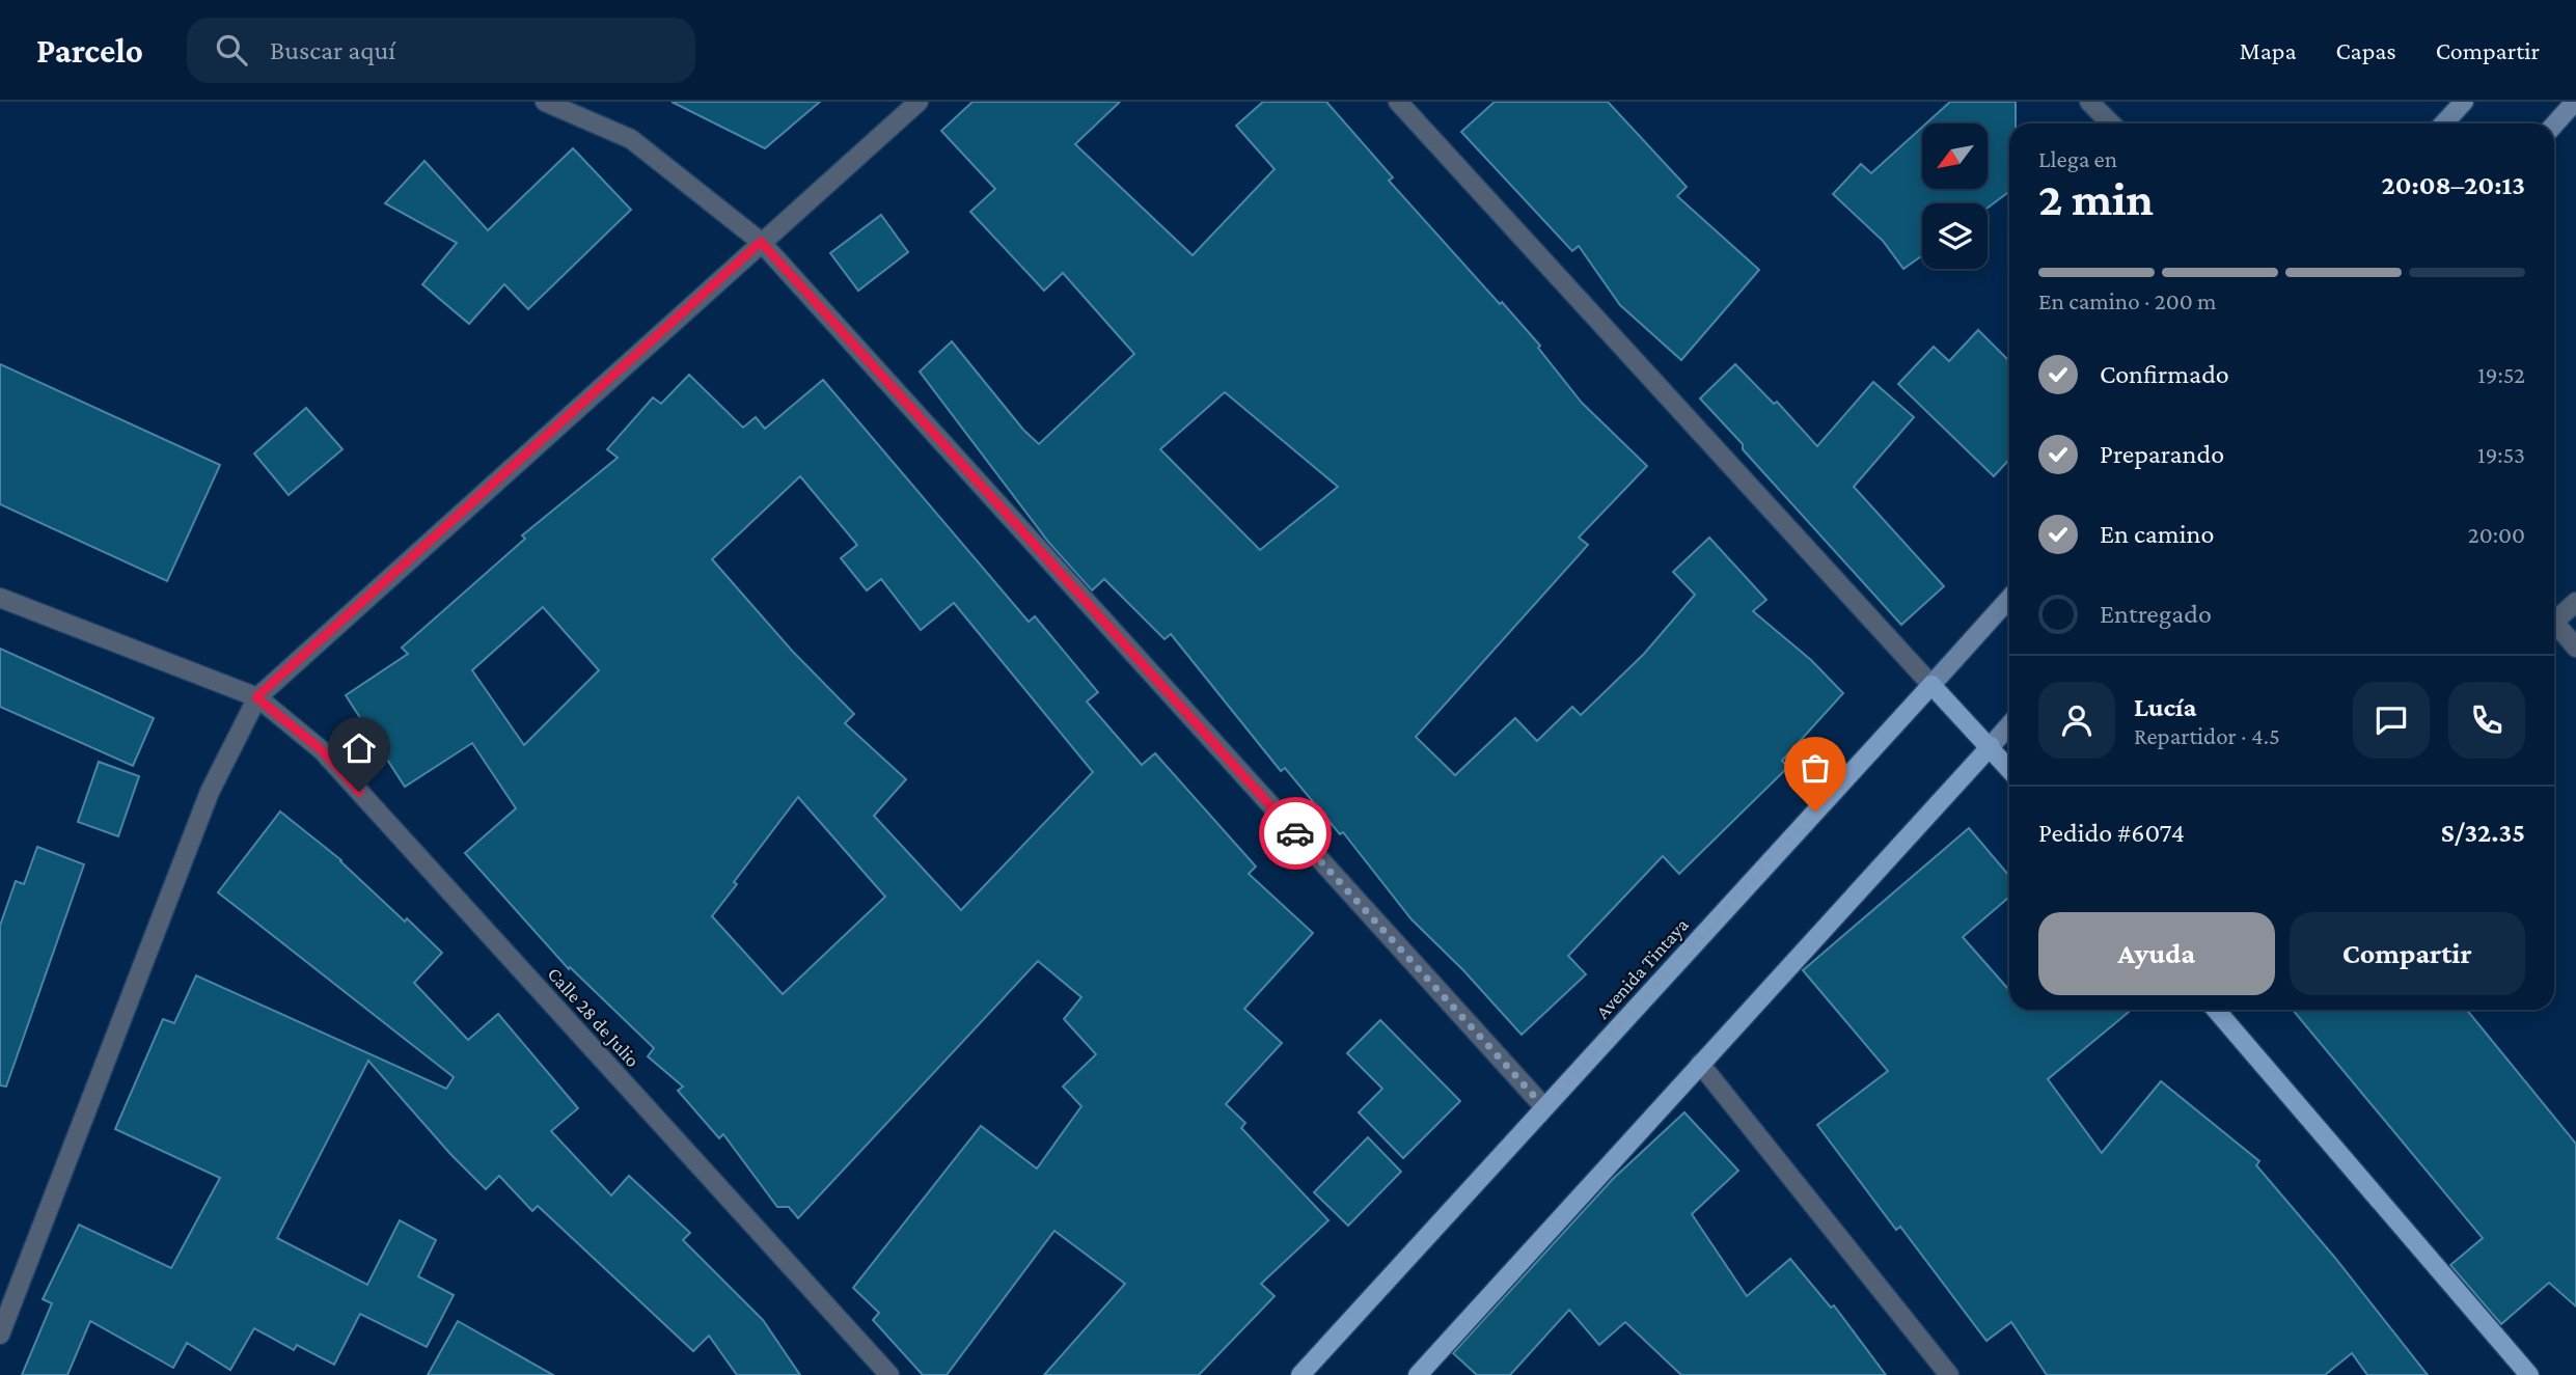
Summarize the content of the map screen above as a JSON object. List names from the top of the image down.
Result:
{
  "streets": {
    "main road": ["Avenida Tintaya"],
    "street": ["Calle 28 de Julio"]
  },
  "north": "bottom left",
  "page": {
    "header": "Parcelo",
    "search": "Buscar aquí",
    "nav": ["Mapa", "Capas", "Compartir"],
    "heading": ["2 min", "Llega en", "20:08–20:13"],
    "panel": [
      "Lucía",
      "Repartidor · 4.5",
      "Pedido #6074",
      "S/32.35"
    ],
    "bar": "En camino · 200 m",
    "list": [
      ["Confirmado", "19:52"],
      ["Preparando", "19:53"],
      ["En camino", "20:00"],
      "Entregado"
    ],
    "buttons": ["Ayuda", "Compartir"]
  }
}
